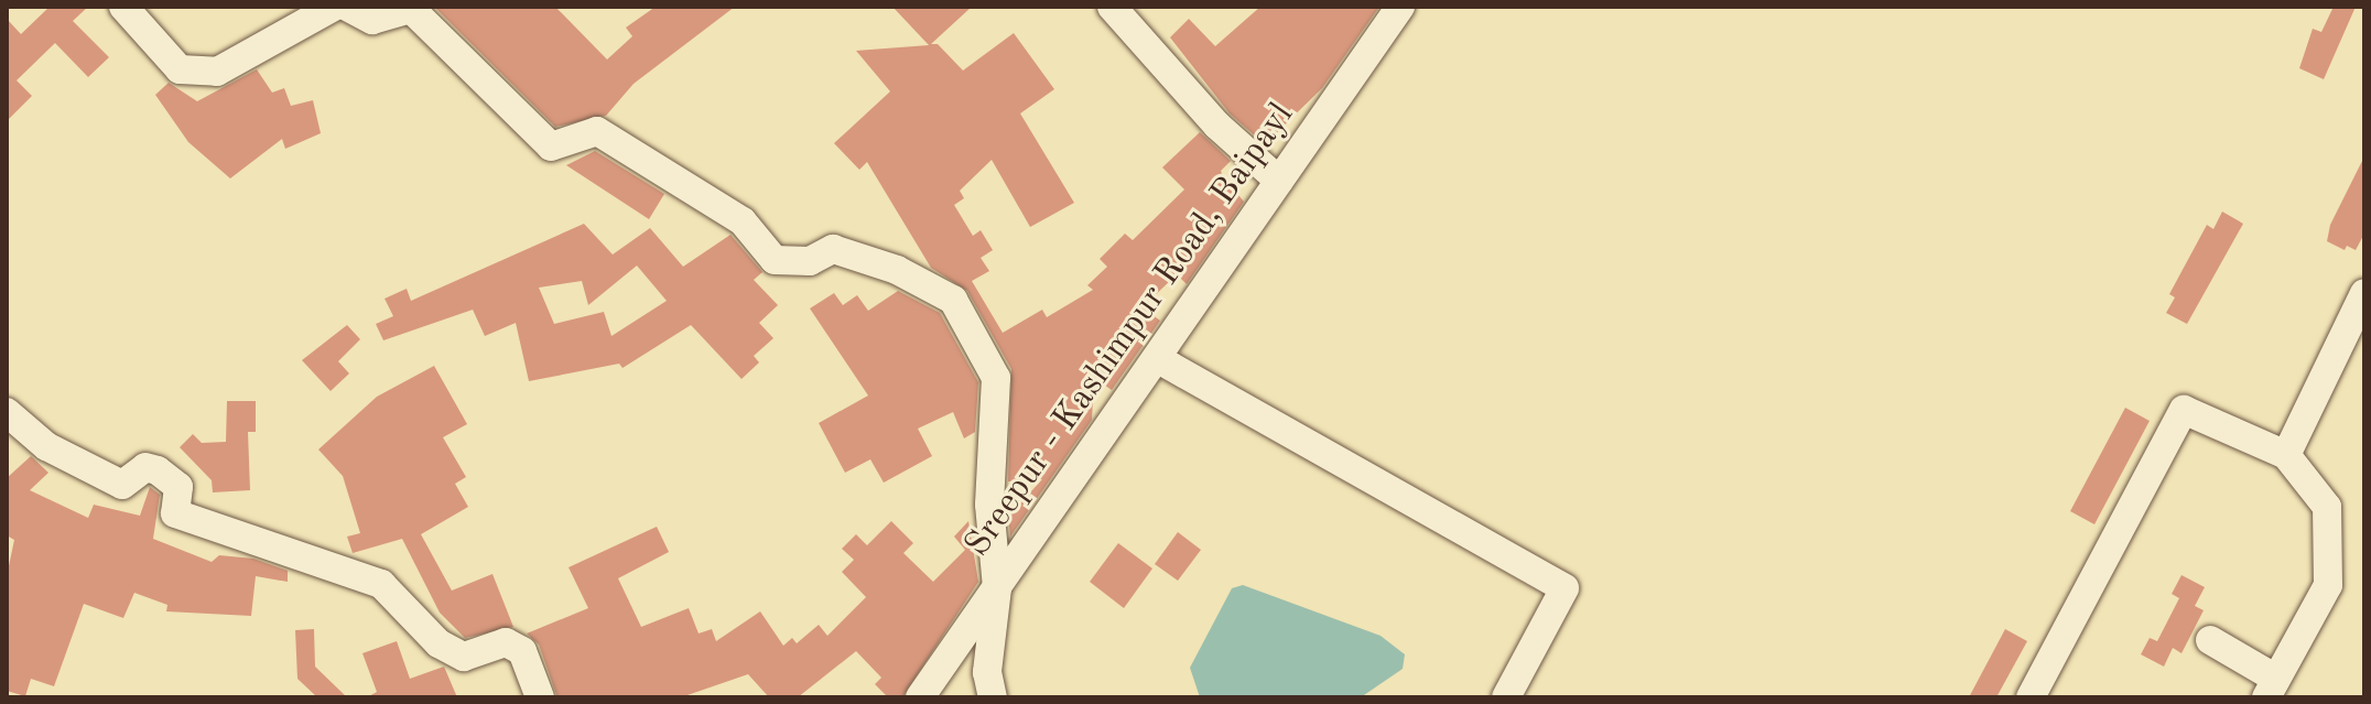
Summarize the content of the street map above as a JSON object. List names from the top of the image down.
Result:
{
  "streets": {
    "street": ["Sreepur - Kashimpur Road, Baipayl"]
  }
}
